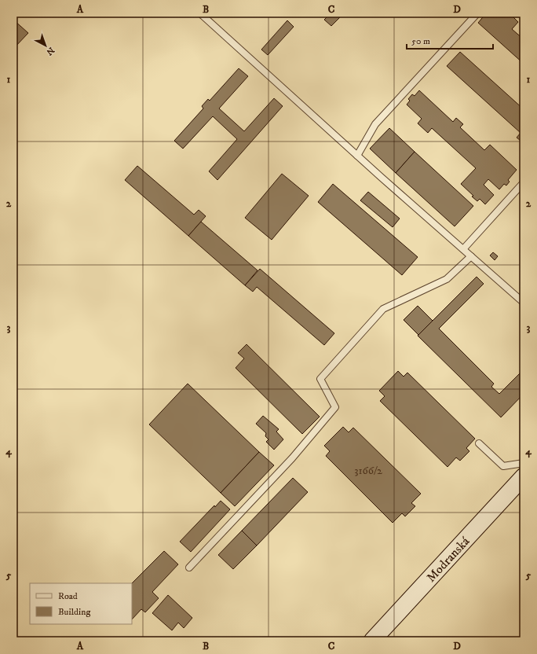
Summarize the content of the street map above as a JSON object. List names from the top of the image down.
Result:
{
  "streets": {
    "main road": ["Modranská"]
  },
  "house_numbers": ["3166/2"],
  "legend": ["Road", "Building"],
  "scale_bar": "50 m",
  "north": "bottom right",
  "grid": {
    "columns": [
      "A",
      "B",
      "C",
      "D"
    ],
    "rows": [
      "1",
      "2",
      "3",
      "4",
      "5"
    ]
  }
}
